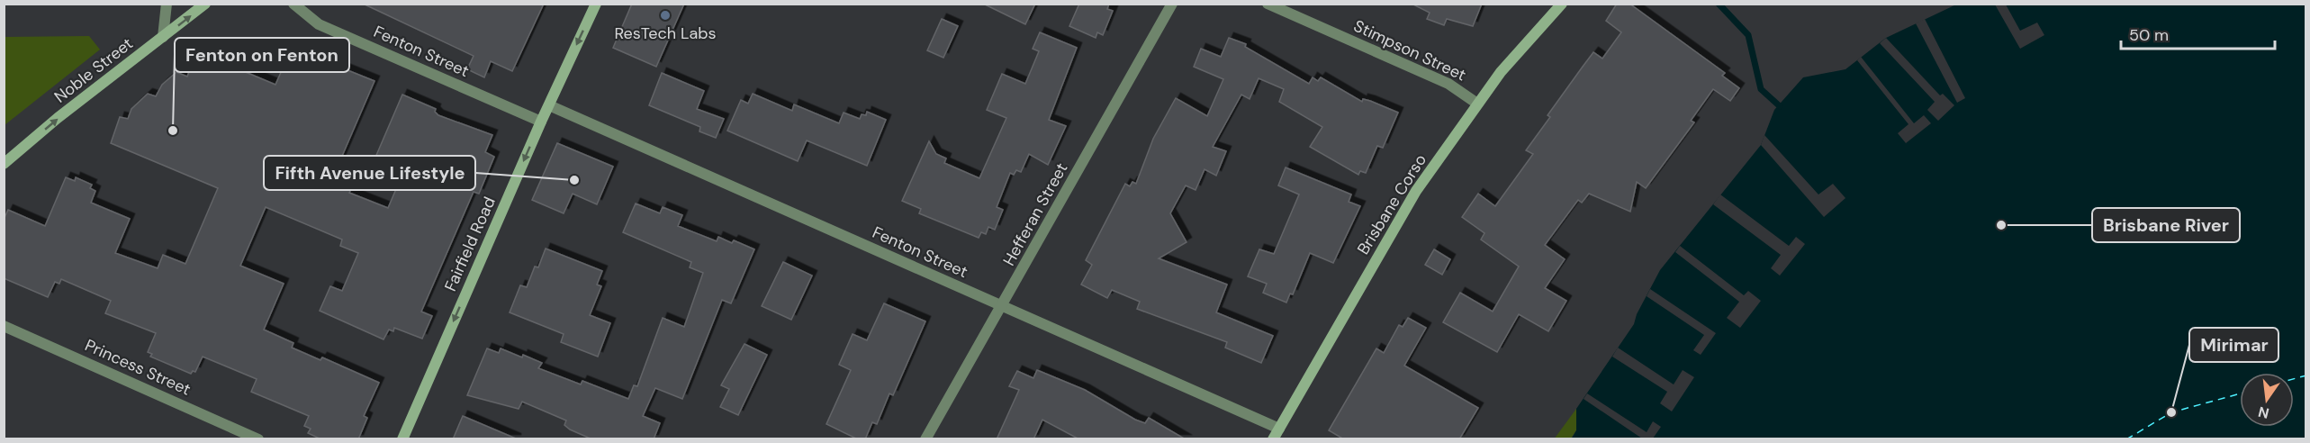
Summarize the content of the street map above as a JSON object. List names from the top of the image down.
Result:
{
  "streets": {
    "main road": ["Noble Street", "Brisbane Corso", "Fairfield Road"],
    "street": [
      "Stimpson Street",
      "Fenton Street",
      "Hefferan Street",
      "Princess Street"
    ]
  },
  "crossings": [
    ["Stimpson Street", "Brisbane Corso"],
    ["Fenton Street", "Brisbane Corso"],
    ["Fenton Street", "Hefferan Street"],
    ["Fenton Street", "Fairfield Road"]
  ],
  "one_way": ["Noble Street", "Fairfield Road"],
  "places": [
    "ResTech Labs",
    "Fenton on Fenton",
    "Fifth Avenue Lifestyle",
    "Brisbane River",
    "Mirimar"
  ],
  "scale_bar": "50 m",
  "north": "bottom"
}
